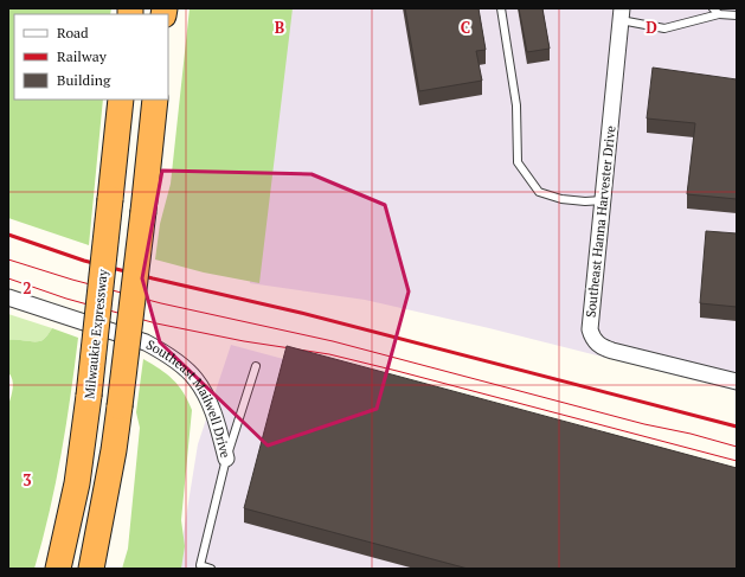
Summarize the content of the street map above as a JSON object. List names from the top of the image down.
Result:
{
  "streets": {
    "highway": ["Milwaukie Expressway"],
    "street": ["Southeast Hanna Harvester Drive", "Southeast Mailwell Drive"]
  },
  "legend": ["Road", "Railway", "Building"],
  "grid": {
    "columns": ["B", "C", "D"],
    "rows": ["2", "3"]
  }
}
